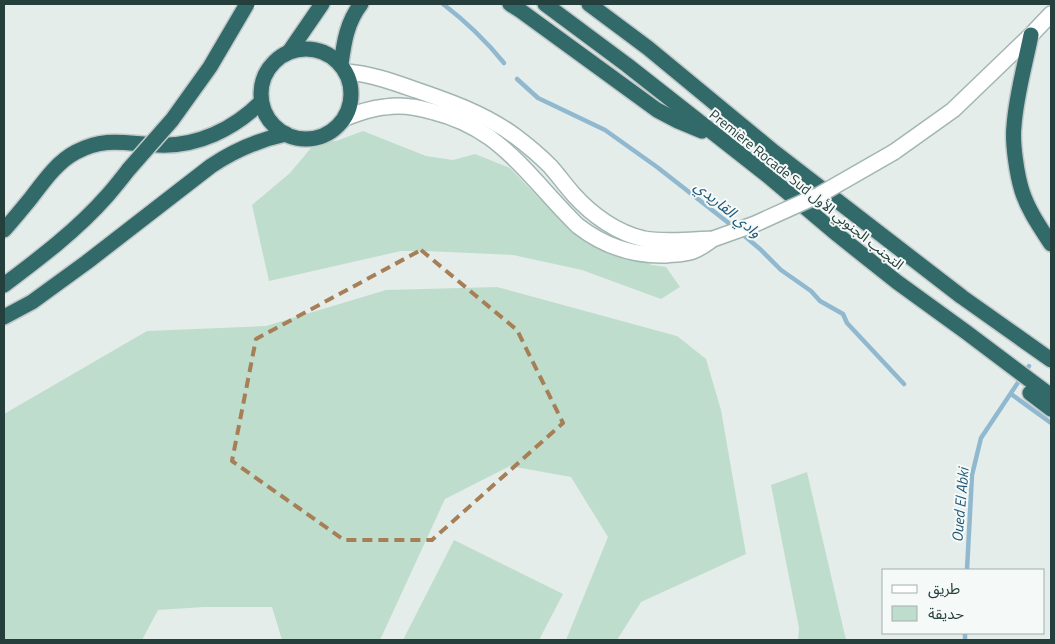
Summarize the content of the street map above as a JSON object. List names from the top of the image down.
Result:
{
  "streets": {
    "highway": ["Première Rocade Sud التجنب الجنوبي الأول"]
  },
  "water": ["وادي القاريدي", "Oued El Abki"],
  "legend": ["طريق", "حديقة"]
}
